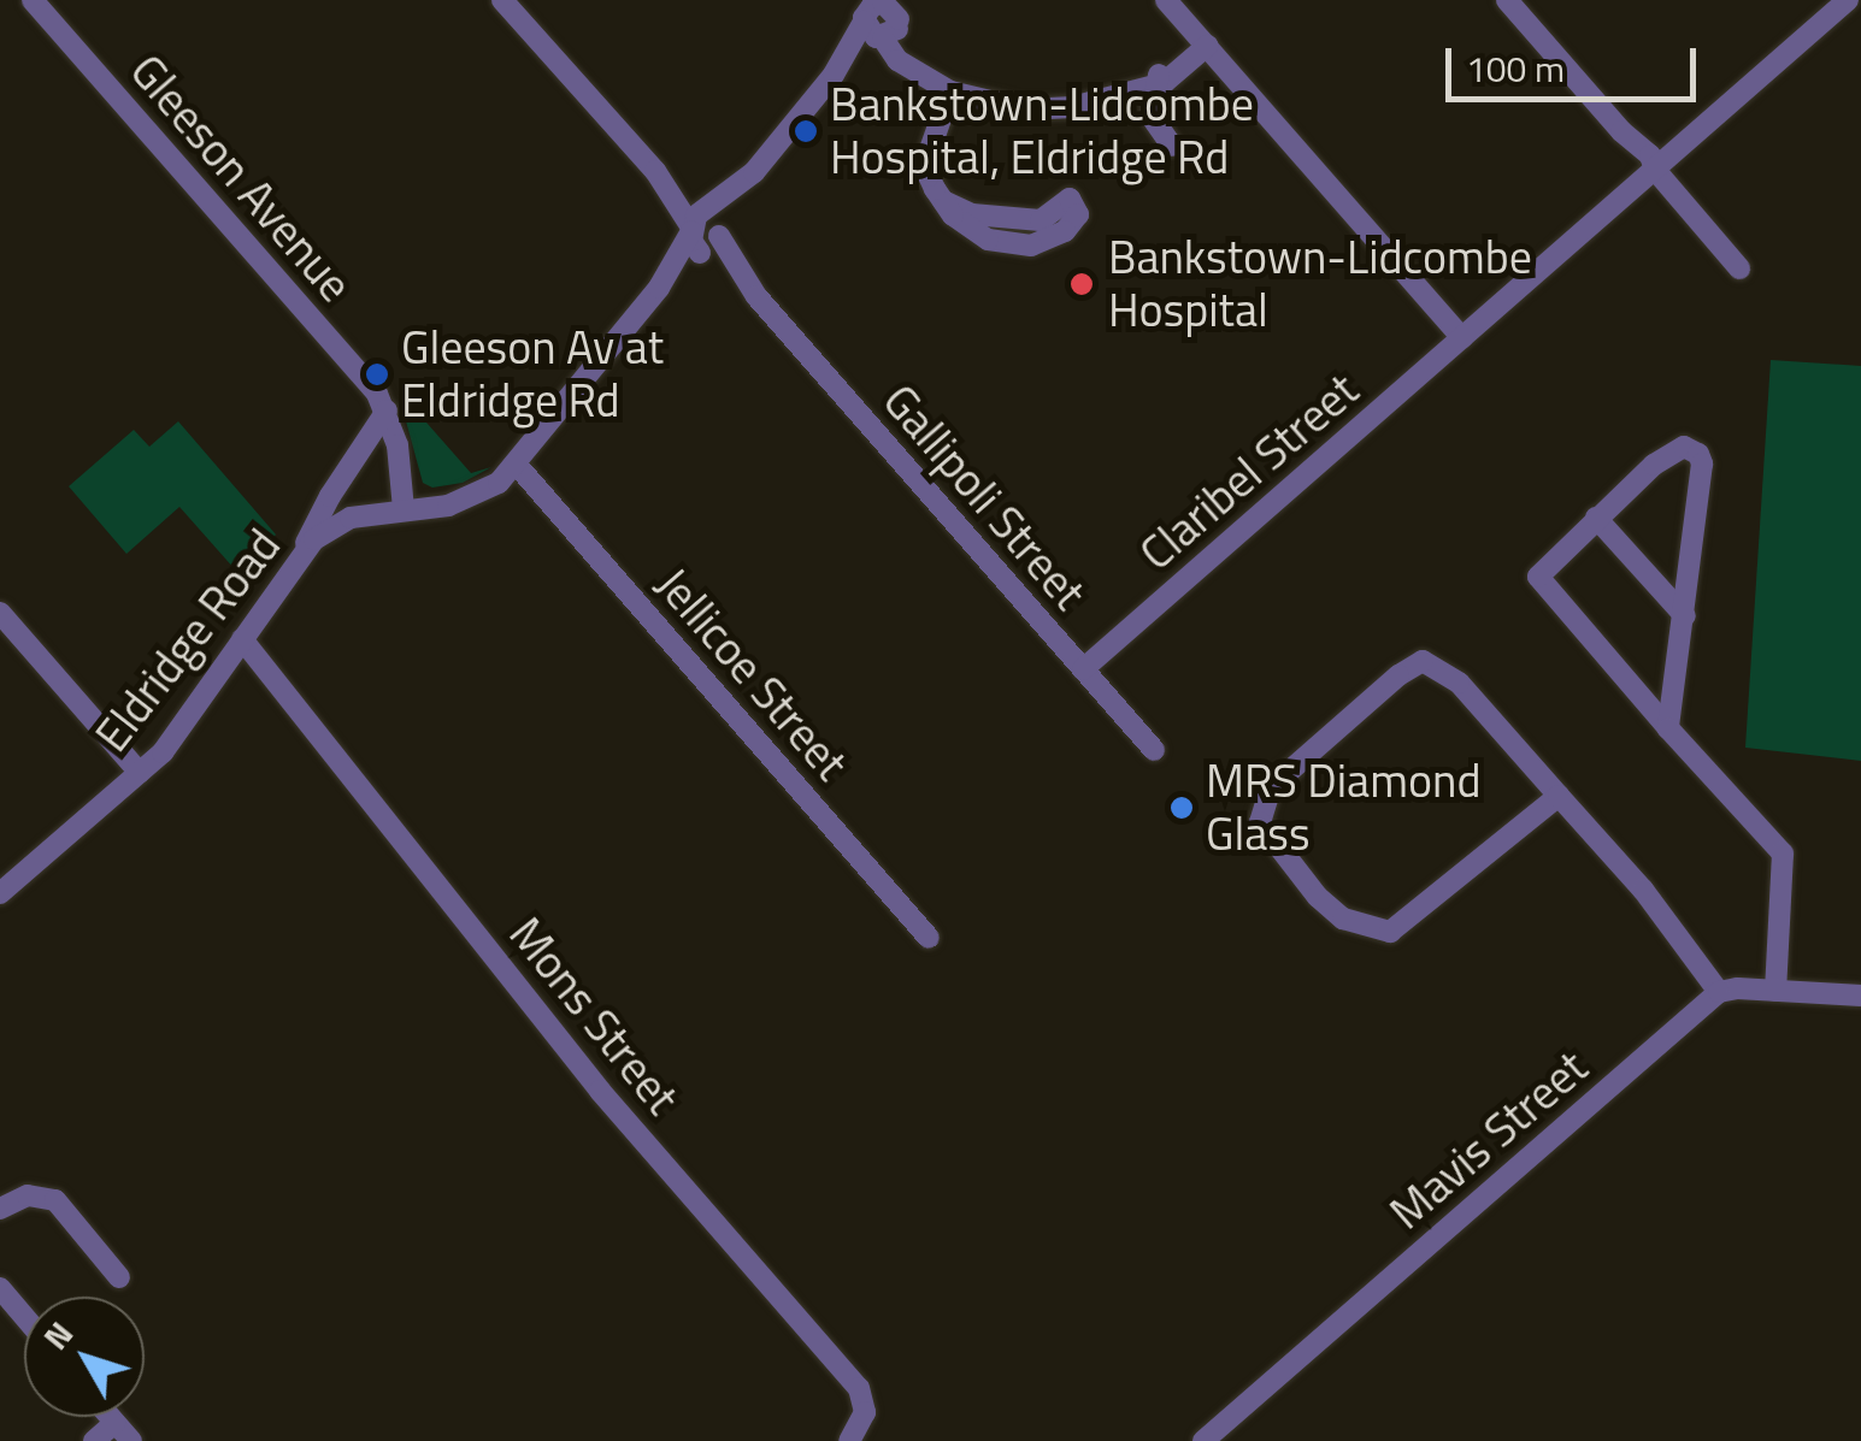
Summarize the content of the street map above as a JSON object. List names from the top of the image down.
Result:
{
  "streets": {
    "street": [
      "Gleeson Avenue",
      "Claribel Street",
      "Gallipoli Street",
      "Eldridge Road",
      "Jellicoe Street",
      "Mons Street",
      "Mavis Street"
    ]
  },
  "crossings": [
    ["Claribel Street", "Gallipoli Street"],
    ["Gallipoli Street", "Eldridge Road"],
    ["Eldridge Road", "Jellicoe Street"],
    ["Eldridge Road", "Mons Street"]
  ],
  "places": [
    "Bankstown-Lidcombe Hospital, Eldridge Rd",
    "Bankstown-Lidcombe Hospital",
    "Gleeson Av at Eldridge Rd",
    "MRS Diamond Glass"
  ],
  "scale_bar": "100 m",
  "north": "top left"
}
